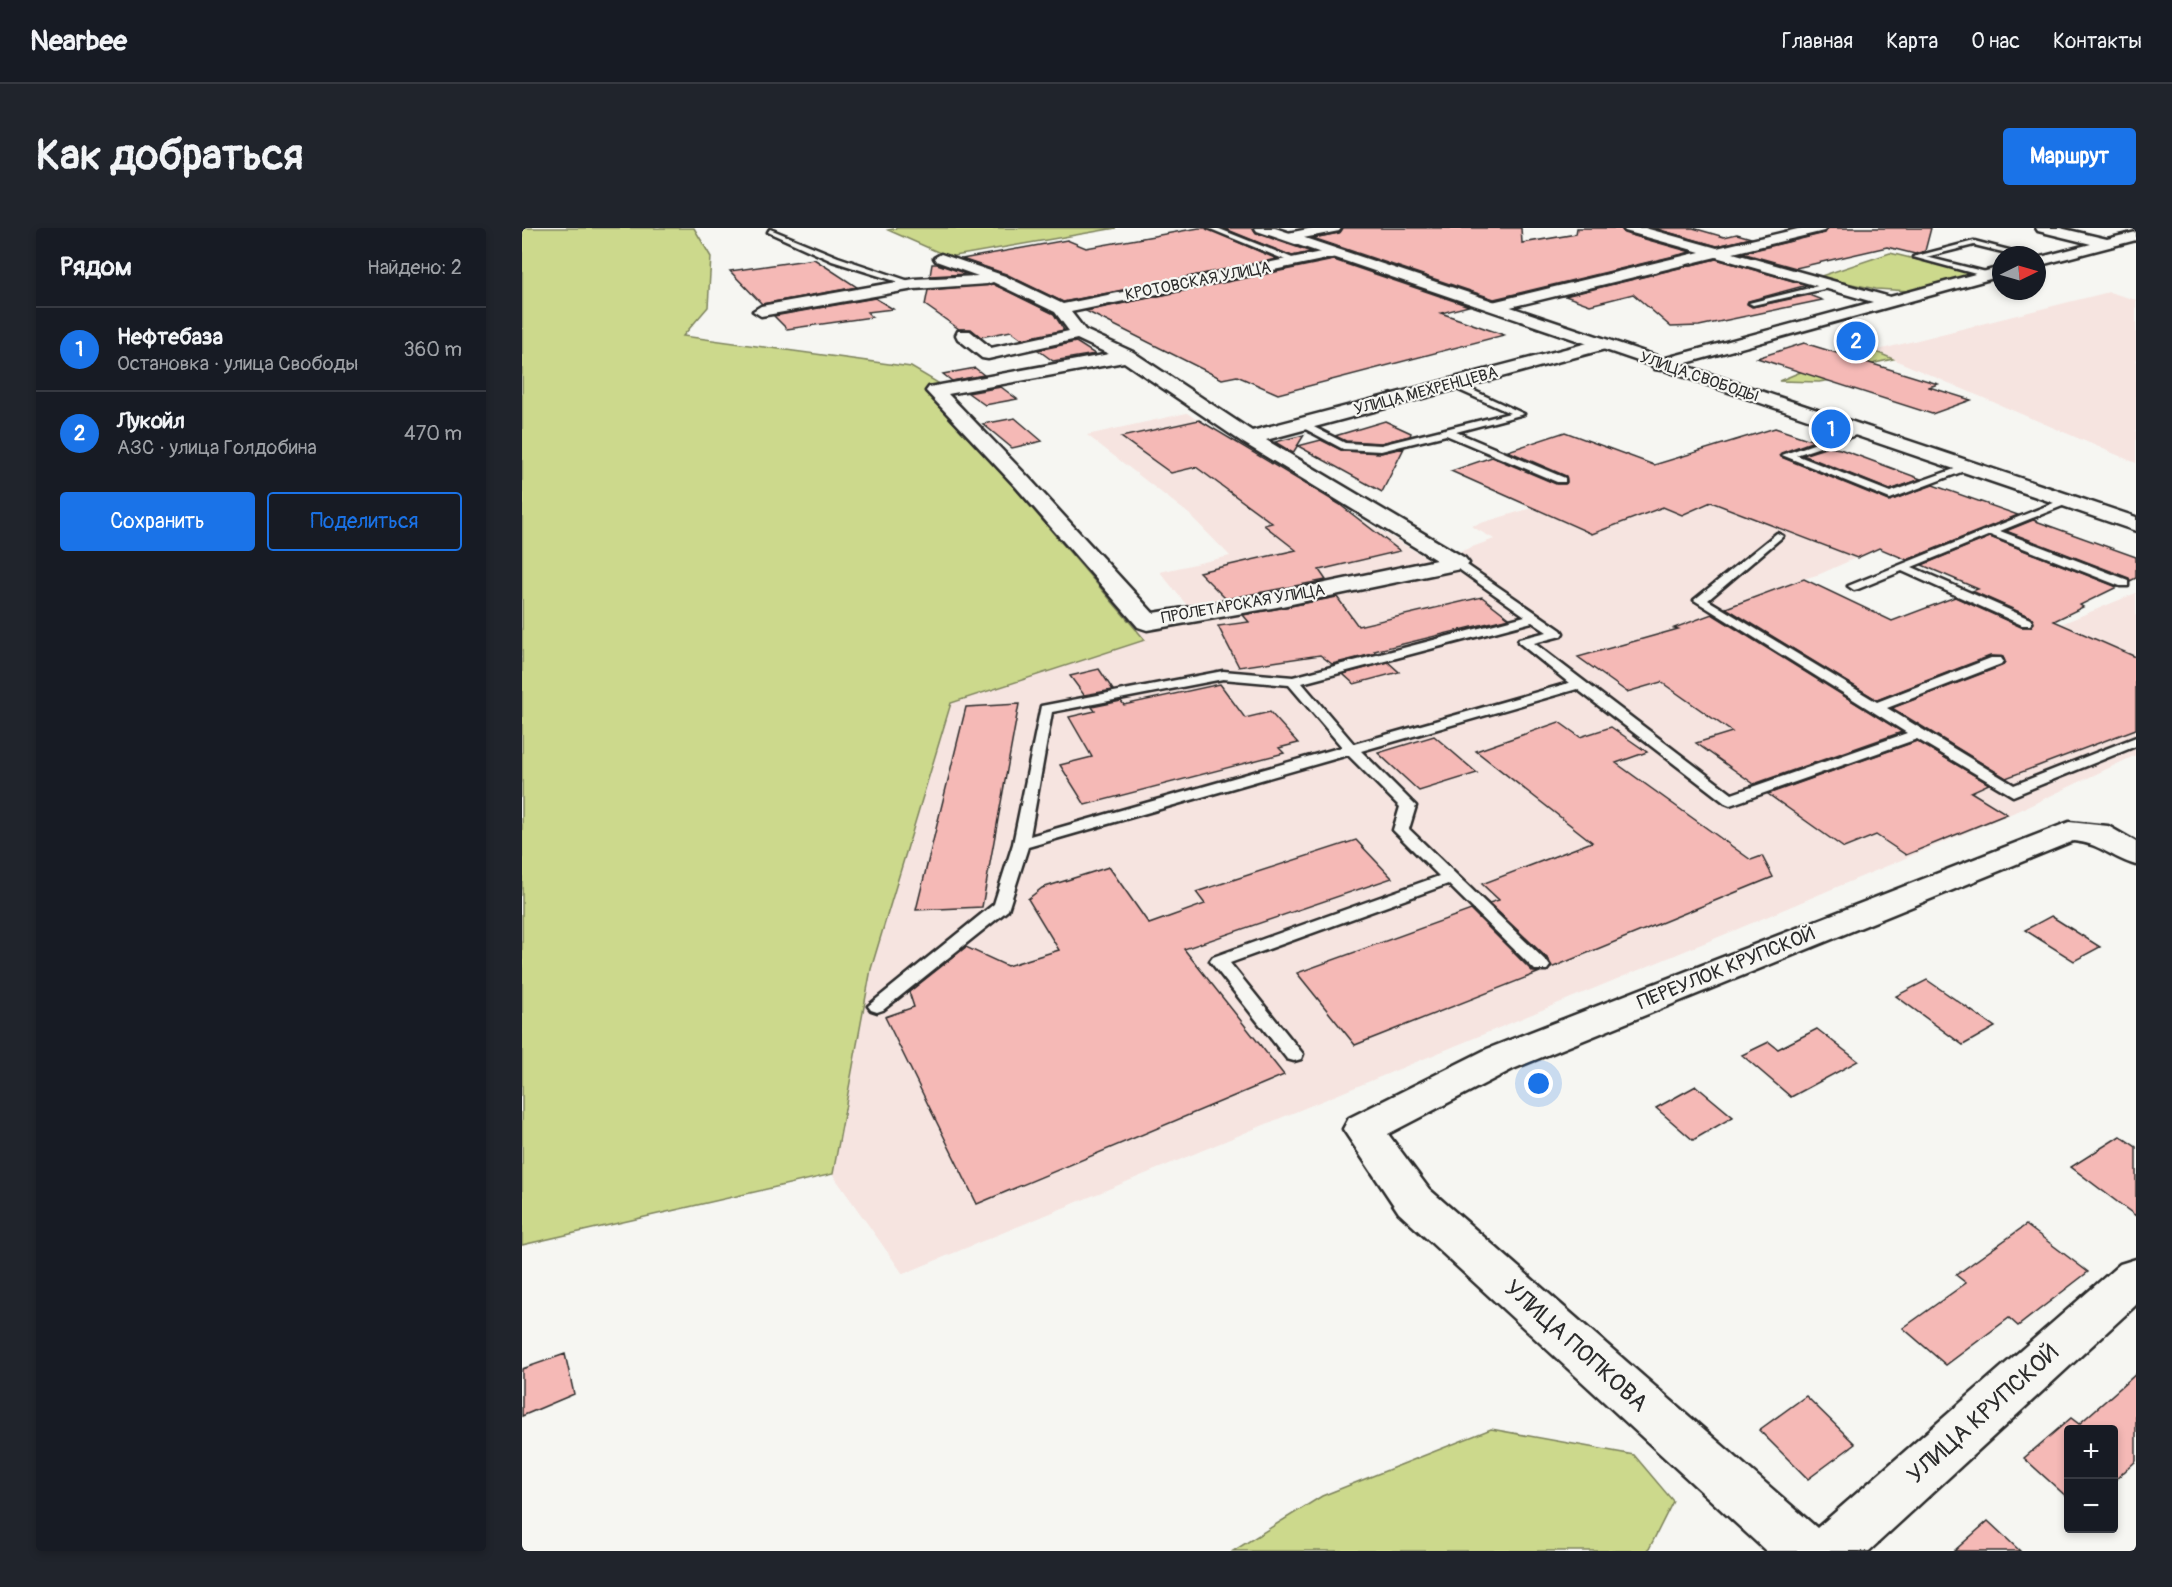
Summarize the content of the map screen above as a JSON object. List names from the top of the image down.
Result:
{
  "streets": {
    "street": [
      "КРОТОВСКАЯ УЛИЦА",
      "УЛИЦА СВОБОДЫ",
      "УЛИЦА МЕХРЕНЦЕВА",
      "ПРОЛЕТАРСКАЯ УЛИЦА",
      "ПЕРЕУЛОК КРУПСКОЙ",
      "УЛИЦА ПОПКОВА",
      "УЛИЦА КРУПСКОЙ"
    ]
  },
  "crossings": [
    ["КРОТОВСКАЯ УЛИЦА", "УЛИЦА СВОБОДЫ"],
    ["УЛИЦА СВОБОДЫ", "УЛИЦА МЕХРЕНЦЕВА"],
    ["ПЕРЕУЛОК КРУПСКОЙ", "УЛИЦА ПОПКОВА"]
  ],
  "north": "right",
  "page": {
    "header": "Nearbee",
    "nav": [
      "Главная",
      "Карта",
      "О нас",
      "Контакты"
    ],
    "buttons": [
      "Маршрут",
      ["Сохранить", "Поделиться"]
    ],
    "title": "Как добраться",
    "heading": ["Рядом", "Найдено: 2"],
    "list": [
      {
        "mark": "1",
        "name": "Нефтебаза",
        "note": "Остановка · улица Свободы",
        "value": "360 m"
      },
      {
        "mark": "2",
        "name": "Лукойл",
        "note": "АЗС · улица Голдобина",
        "value": "470 m"
      }
    ],
    "pins": ["2", "1"],
    "map_buttons": ["+", "−"]
  }
}
